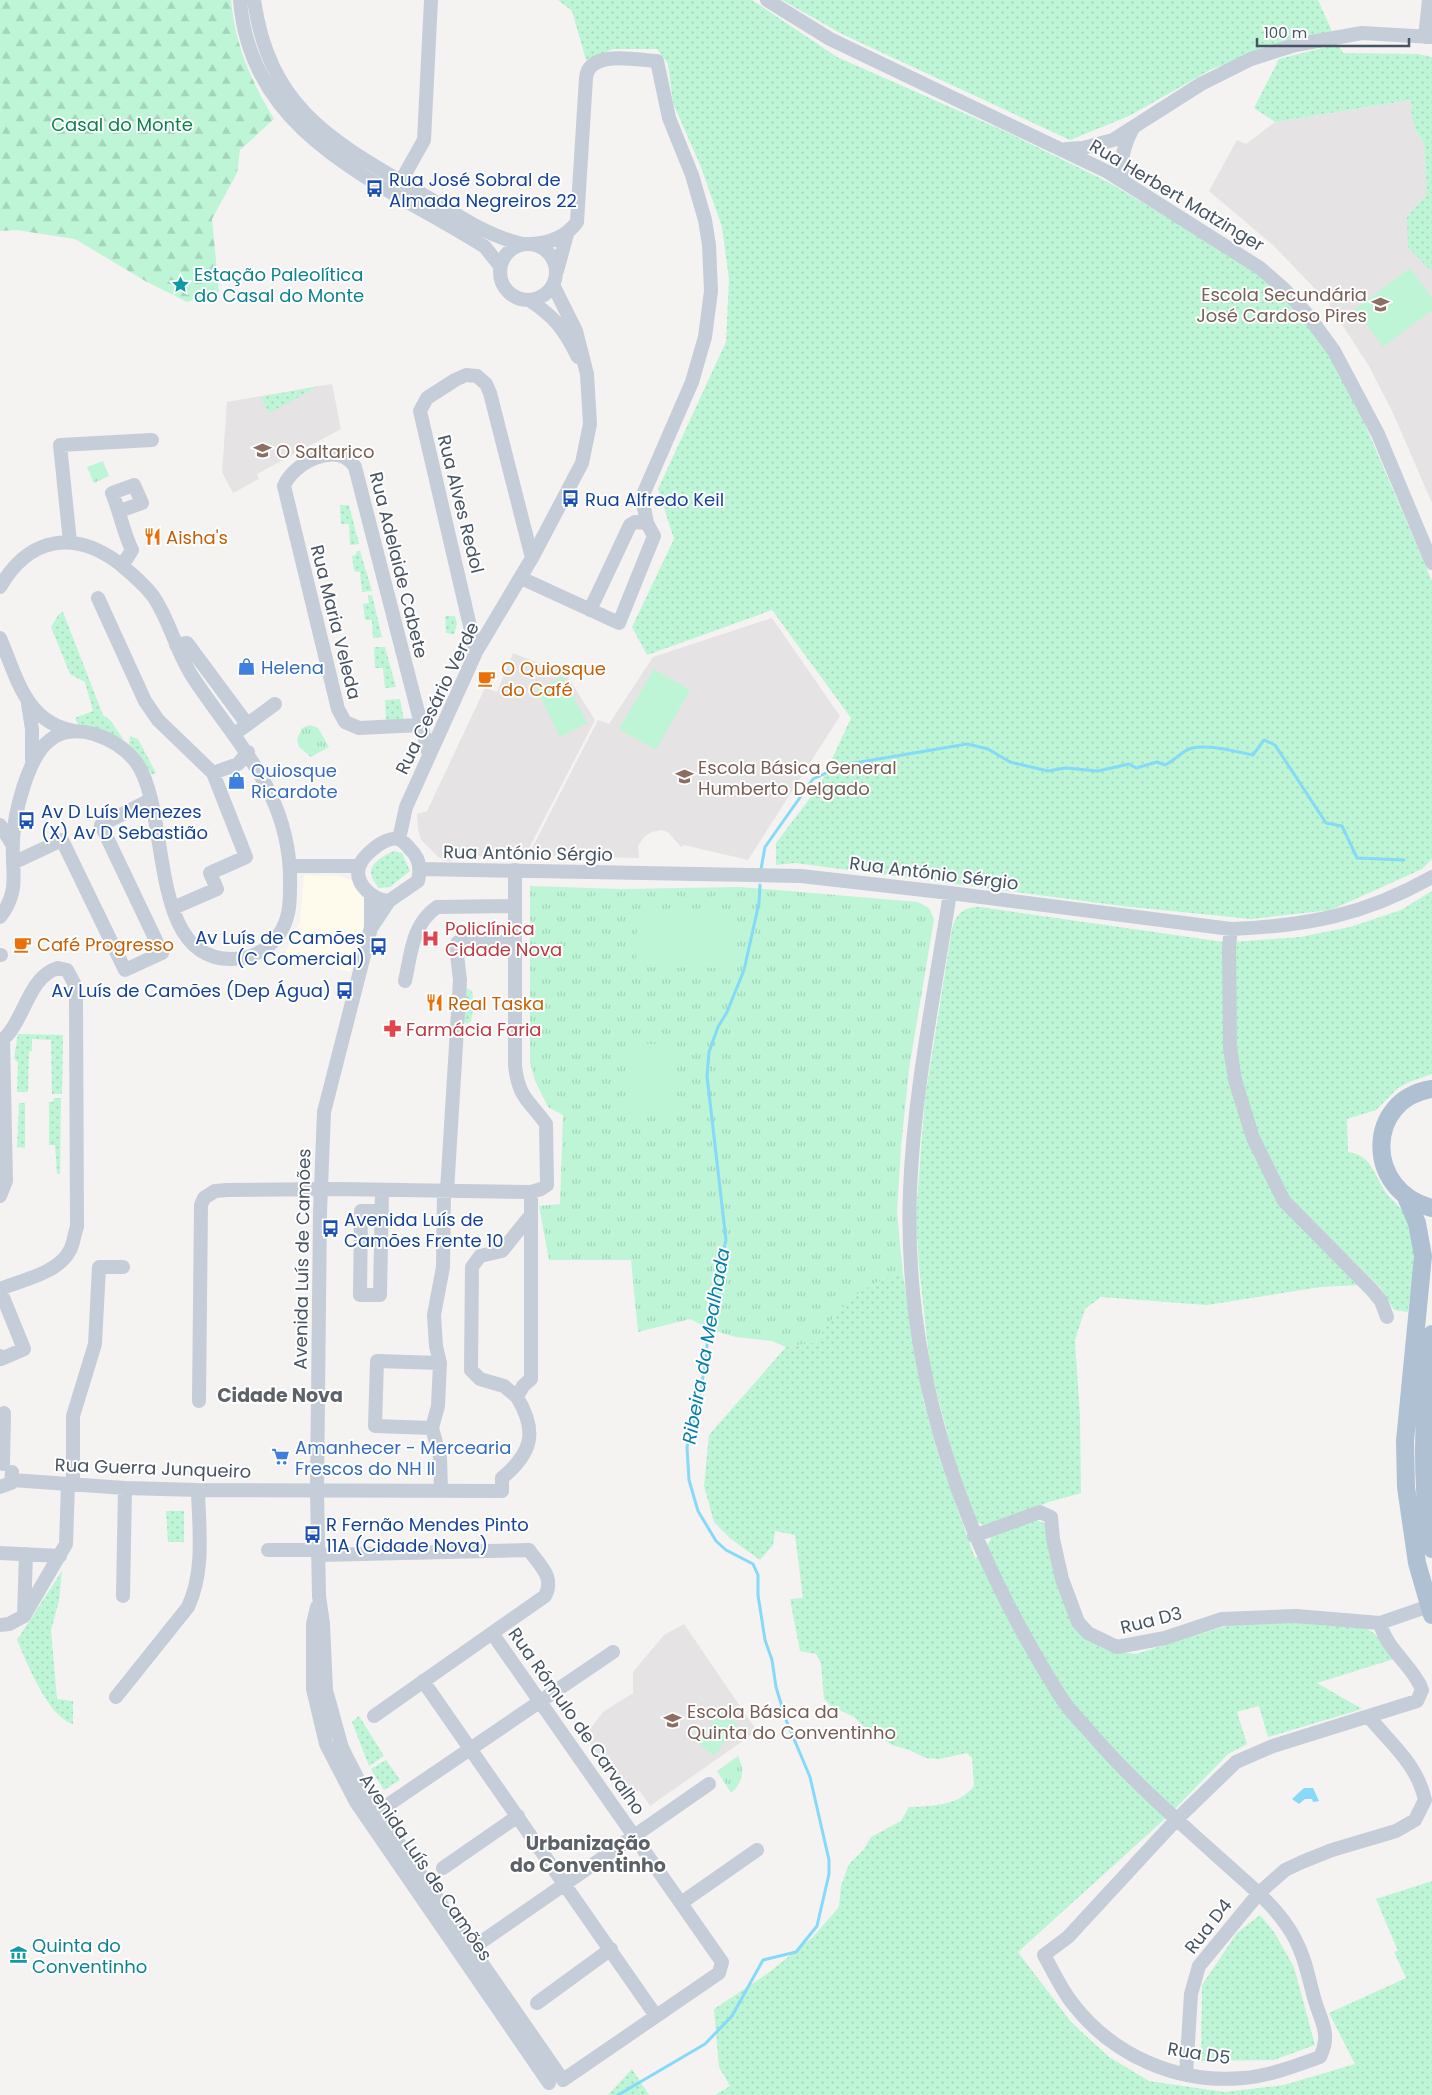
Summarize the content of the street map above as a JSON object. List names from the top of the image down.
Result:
{
  "streets": {
    "street": [
      "Rua Herbert Matzinger",
      "Rua Alves Redol",
      "Rua Adelaide Cabete",
      "Rua Maria Veleda",
      "Rua Cesário Verde",
      "Rua António Sérgio",
      "Avenida Luís de Camões",
      "Rua Guerra Junqueiro",
      "Rua D3",
      "Rua Rómulo de Carvalho",
      "Rua D4",
      "Rua D5"
    ]
  },
  "crossings": [
    ["Rua Alves Redol", "Rua Cesário Verde"],
    ["Rua Adelaide Cabete", "Rua Maria Veleda"],
    ["Rua Adelaide Cabete", "Rua Cesário Verde"],
    ["Rua Cesário Verde", "Rua António Sérgio"],
    ["Avenida Luís de Camões", "Rua Guerra Junqueiro"],
    ["Avenida Luís de Camões", "Rua Rómulo de Carvalho"],
    ["Rua D4", "Rua D5"]
  ],
  "districts": ["Cidade Nova", "Urbanização do Conventinho"],
  "water": ["Ribeira da Mealhada"],
  "parks": ["Casal do Monte"],
  "places": {
    "bus stop": [
      "Rua José Sobral de Almada Negreiros 22",
      "Rua Alfredo Keil",
      "Av D Luís Menezes (X) Av D Sebastião",
      "Av Luís de Camões (C Comercial)",
      "Av Luís de Camões (Dep Água)",
      "Avenida Luís de Camões Frente 10",
      "R Fernão Mendes Pinto 11A (Cidade Nova)"
    ],
    "place": ["Estação Paleolítica do Casal do Monte"],
    "school or university": [
      "Escola Secundária José Cardoso Pires",
      "O Saltarico",
      "Escola Básica General Humberto Delgado",
      "Escola Básica da Quinta do Conventinho"
    ],
    "restaurant": ["Aisha's", "Real Taska"],
    "shop": ["Helena", "Quiosque Ricardote"],
    "cafe": ["O Quiosque do Café", "Café Progresso"],
    "hospital": ["Policlínica Cidade Nova"],
    "pharmacy": ["Farmácia Faria"],
    "supermarket": ["Amanhecer - Mercearia Frescos do NH II"],
    "museum": ["Quinta do Conventinho"]
  },
  "scale_bar": "100 m"
}
